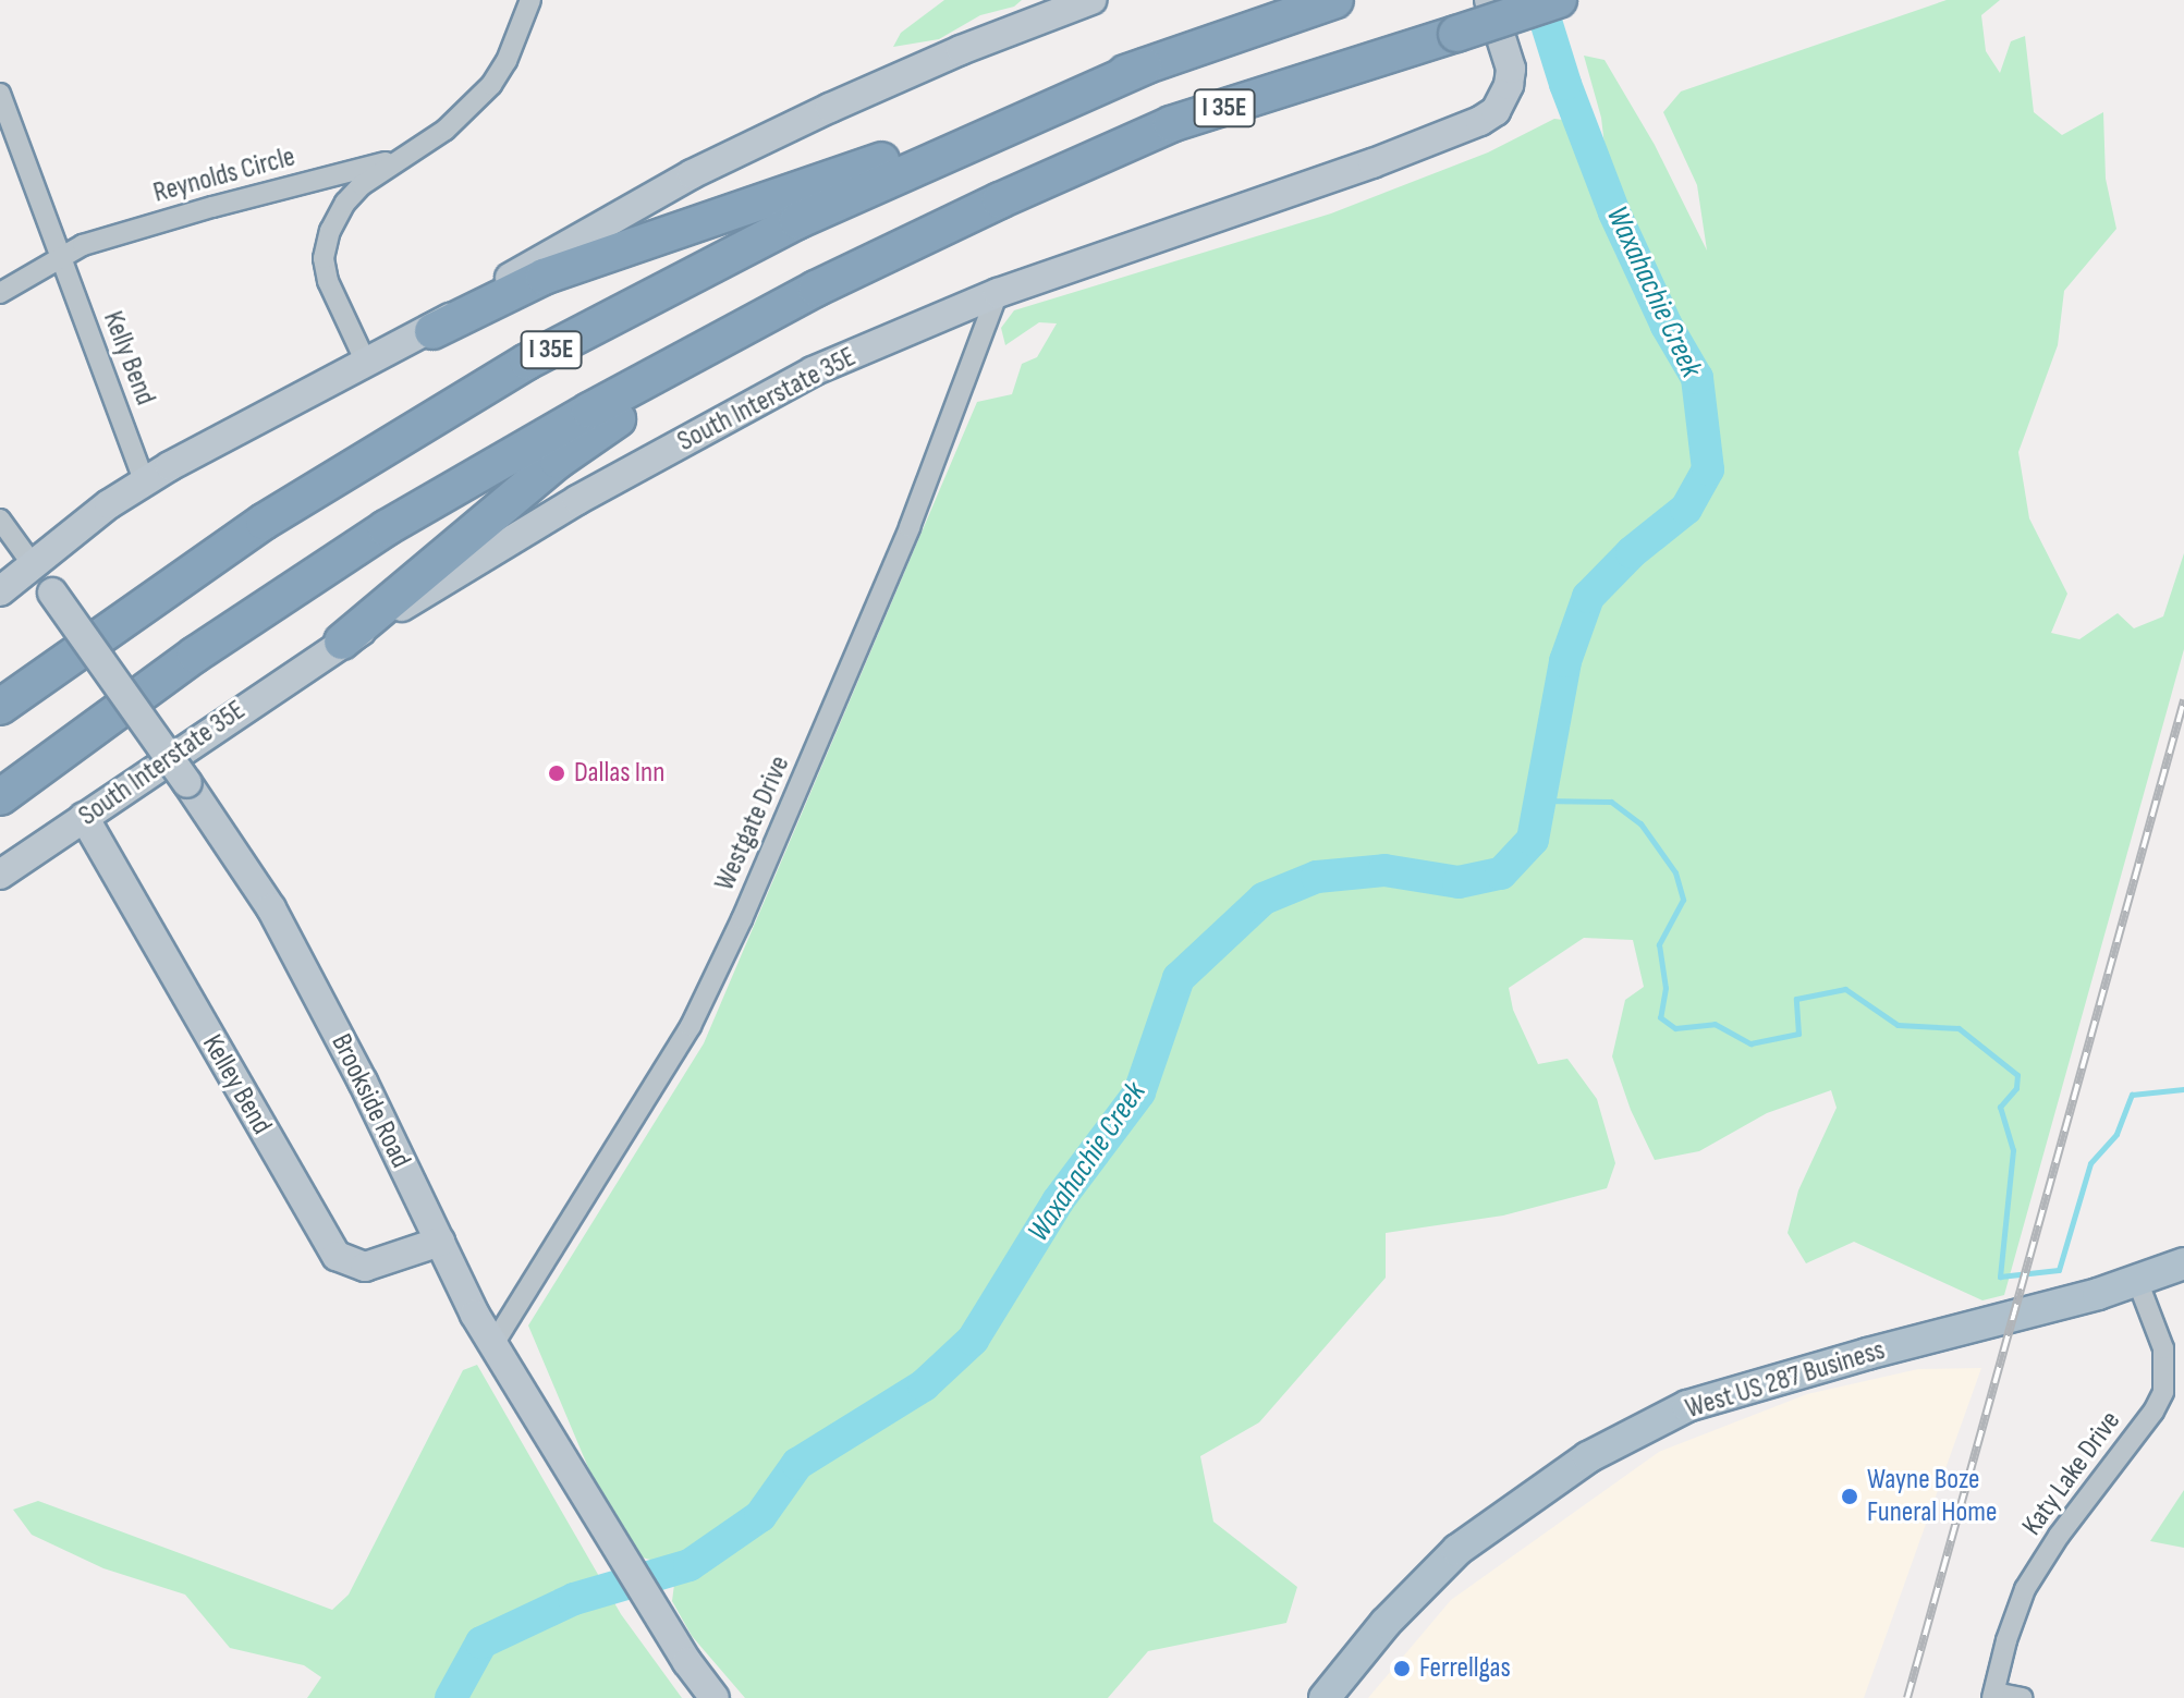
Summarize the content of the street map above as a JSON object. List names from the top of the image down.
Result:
{
  "streets": {
    "highway": ["I 35E"],
    "main road": [
      "South Interstate 35E",
      "Kelley Bend",
      "Brookside Road",
      "West US 287 Business"
    ],
    "street": [
      "Reynolds Circle",
      "Kelly Bend",
      "Westgate Drive",
      "Katy Lake Drive"
    ]
  },
  "crossings": [
    ["Reynolds Circle", "Kelly Bend"],
    ["South Interstate 35E", "Westgate Drive"],
    ["South Interstate 35E", "Kelley Bend"],
    ["Westgate Drive", "Brookside Road"],
    ["Kelley Bend", "Brookside Road"],
    ["West US 287 Business", "Katy Lake Drive"]
  ],
  "water": ["Waxahachie Creek"],
  "places": ["Dallas Inn", "Wayne Boze Funeral Home", "Ferrellgas"]
}
